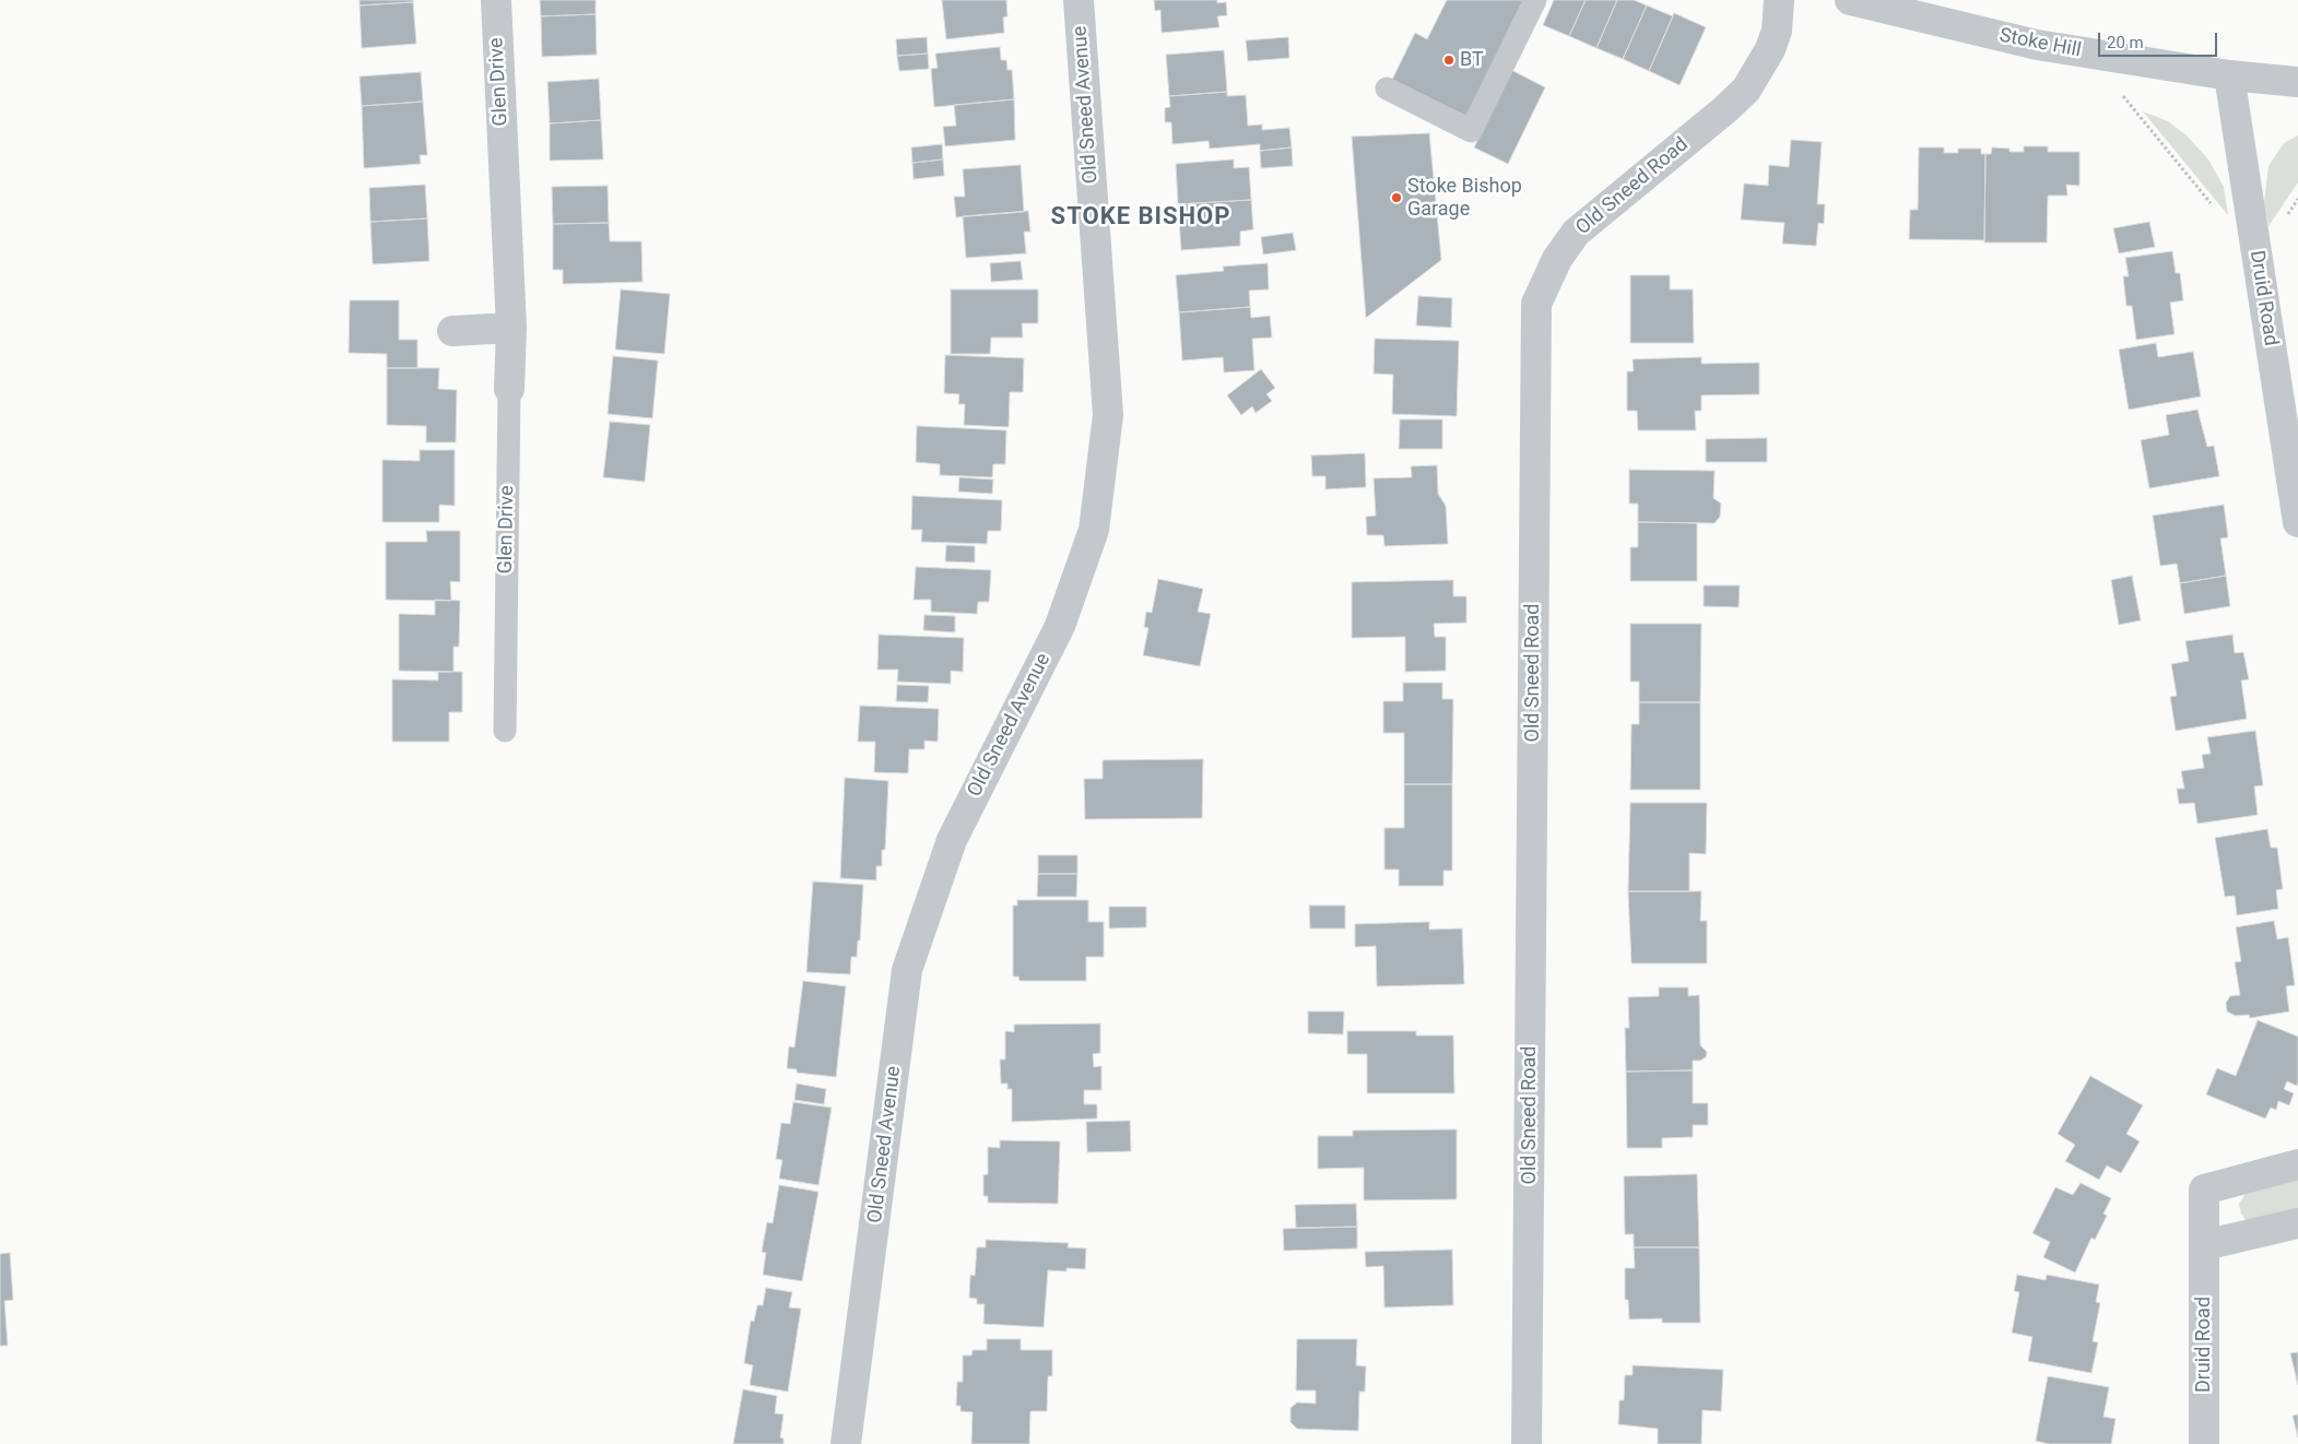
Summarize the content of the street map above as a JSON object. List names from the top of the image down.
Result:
{
  "streets": {
    "street": [
      "Stoke Hill",
      "Glen Drive",
      "Old Sneed Avenue",
      "Old Sneed Road",
      "Druid Road"
    ]
  },
  "crossings": [
    ["Stoke Hill", "Druid Road"]
  ],
  "districts": ["STOKE BISHOP"],
  "places": ["BT", "Stoke Bishop Garage"],
  "scale_bar": "20 m"
}
